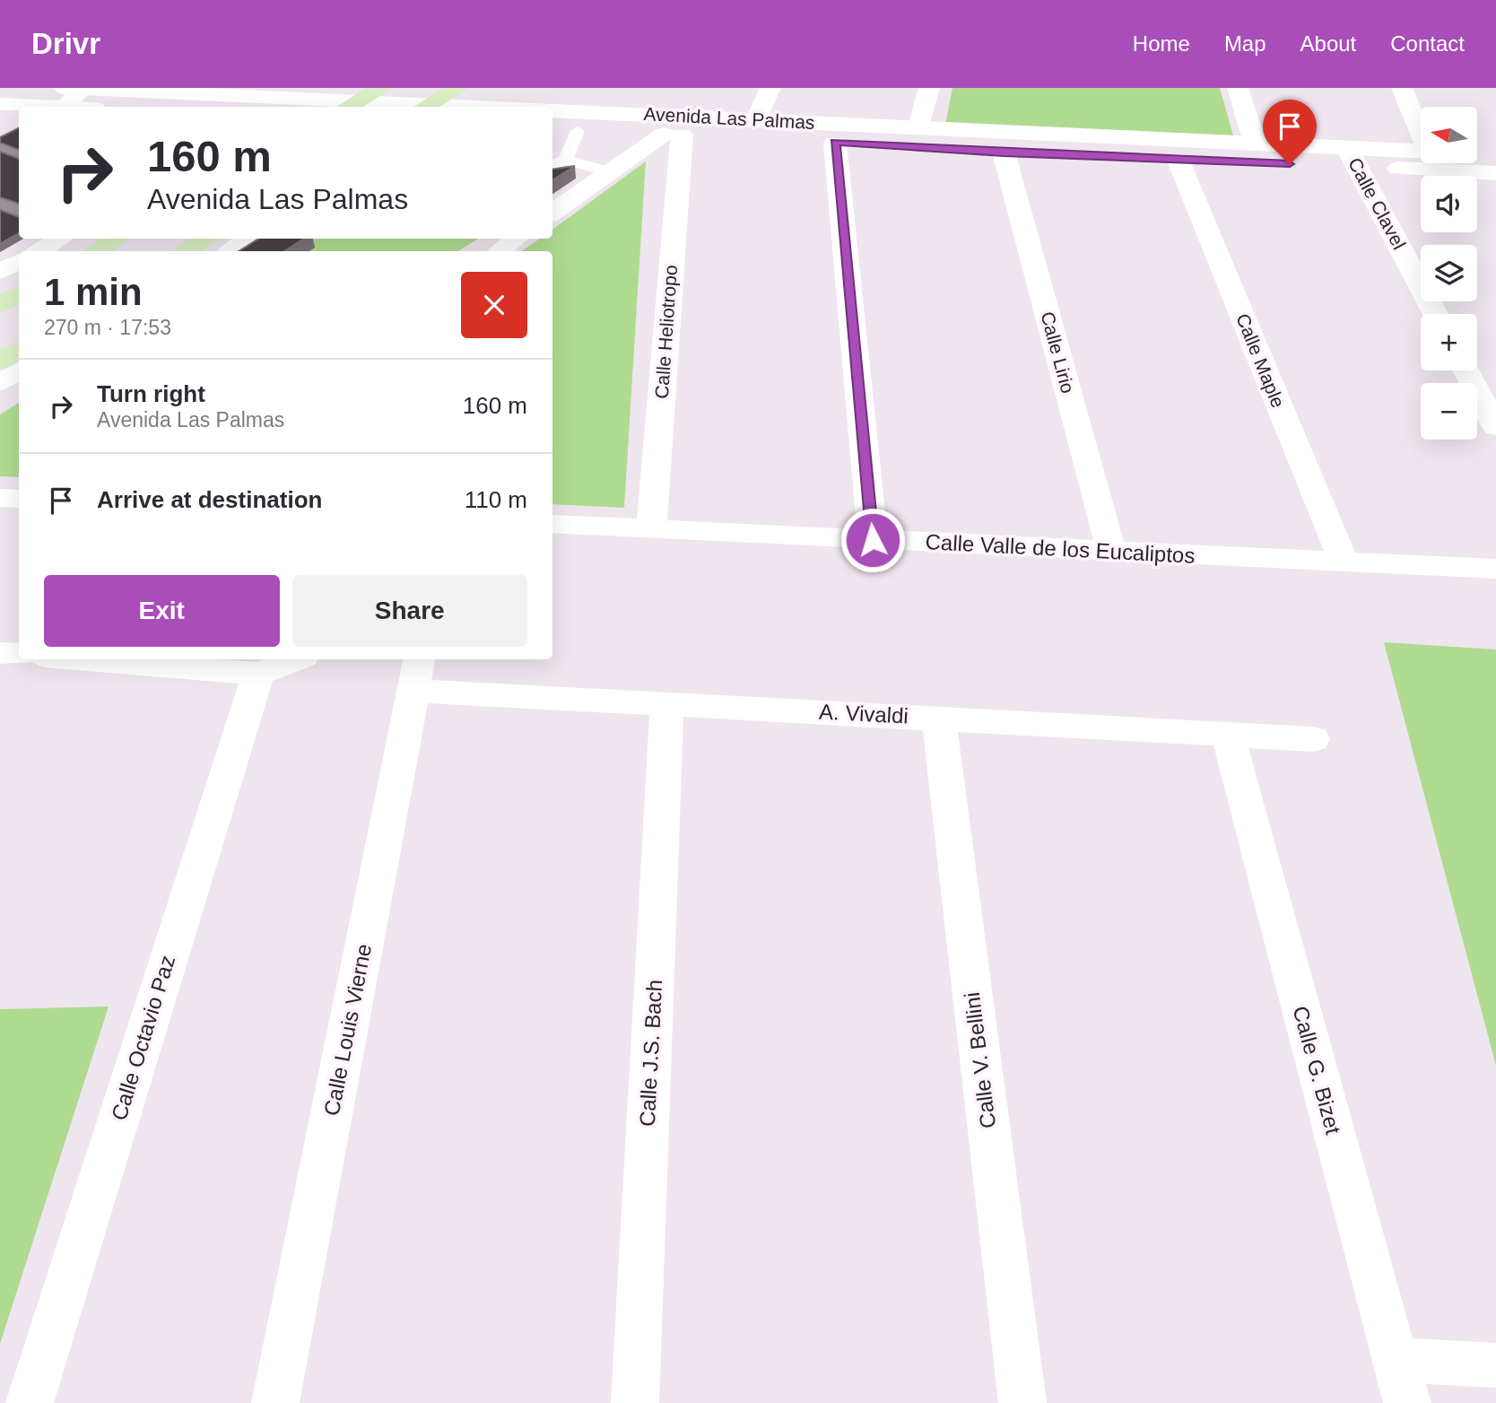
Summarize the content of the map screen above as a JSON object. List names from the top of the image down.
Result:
{
  "streets": {
    "street": [
      "Avenida Las Palmas",
      "Calle Clavel",
      "Calle Heliotropo",
      "Calle Lirio",
      "Calle Maple",
      "Calle Valle de los Eucaliptos",
      "A. Vivaldi",
      "Calle Louis Vierne",
      "Calle Octavio Paz",
      "Calle J.S. Bach",
      "Calle V. Bellini",
      "Calle G. Bizet"
    ]
  },
  "crossings": [
    ["Avenida Las Palmas", "Calle Clavel"],
    ["Avenida Las Palmas", "Calle Heliotropo"],
    ["Avenida Las Palmas", "Calle Lirio"],
    ["Avenida Las Palmas", "Calle Maple"],
    ["Calle Heliotropo", "Calle Valle de los Eucaliptos"],
    ["Calle Lirio", "Calle Valle de los Eucaliptos"],
    ["Calle Maple", "Calle Valle de los Eucaliptos"],
    ["A. Vivaldi", "Calle Louis Vierne"],
    ["A. Vivaldi", "Calle J.S. Bach"],
    ["A. Vivaldi", "Calle V. Bellini"],
    ["A. Vivaldi", "Calle G. Bizet"]
  ],
  "north": "left",
  "page": {
    "header": "Drivr",
    "nav": [
      "Home",
      "Map",
      "About",
      "Contact"
    ],
    "map_buttons": ["+", "−"],
    "turn": ["160 m", "Avenida Las Palmas"],
    "heading": ["1 min", "270 m · 17:53"],
    "list": [
      {
        "name": "Turn right",
        "note": "Avenida Las Palmas",
        "value": "160 m"
      },
      {
        "name": "Arrive at destination",
        "value": "110 m"
      }
    ],
    "buttons": ["Exit", "Share"]
  }
}
